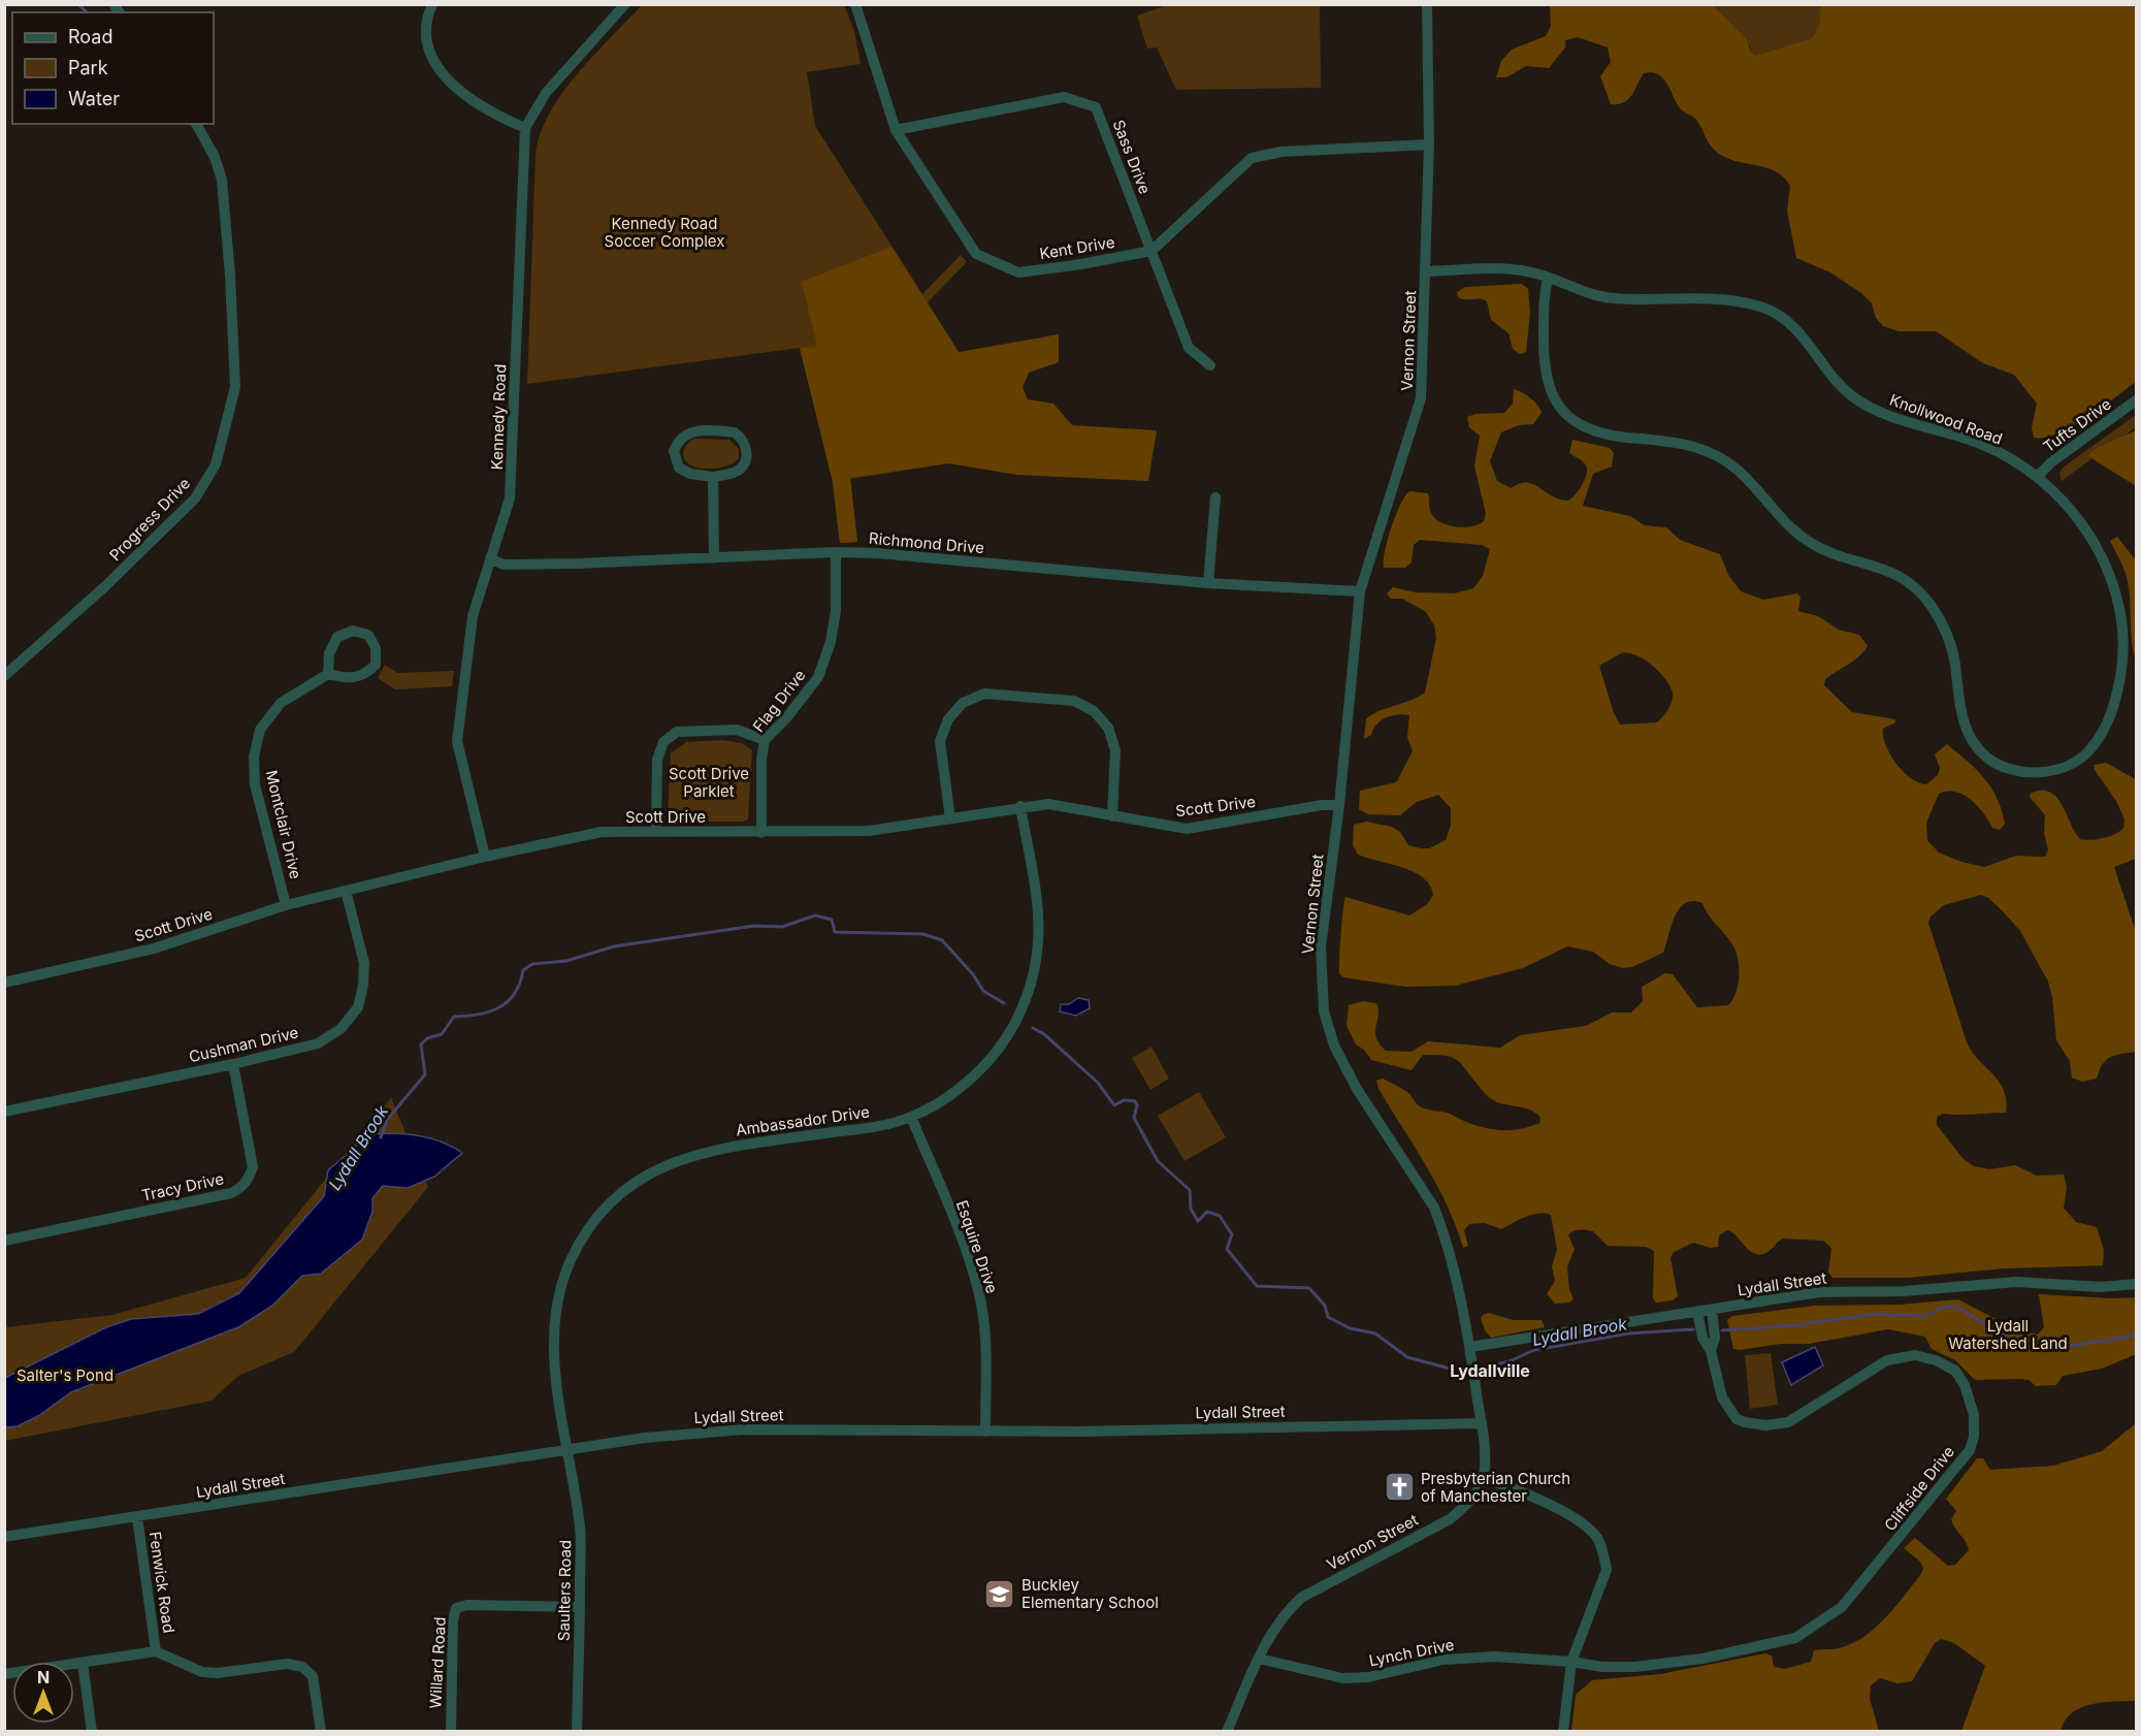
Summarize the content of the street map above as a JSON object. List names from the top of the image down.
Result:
{
  "streets": {
    "street": [
      "Sass Drive",
      "Kent Drive",
      "Vernon Street",
      "Kennedy Road",
      "Knollwood Road",
      "Tufts Drive",
      "Progress Drive",
      "Richmond Drive",
      "Flag Drive",
      "Scott Drive",
      "Montclair Drive",
      "Cushman Drive",
      "Ambassador Drive",
      "Tracy Drive",
      "Esquire Drive",
      "Lydall Street",
      "Cliffside Drive",
      "Fenwick Road",
      "Saulters Road",
      "Lynch Drive",
      "Willard Road"
    ]
  },
  "crossings": [
    ["Sass Drive", "Kent Drive"],
    ["Vernon Street", "Knollwood Road"],
    ["Vernon Street", "Richmond Drive"],
    ["Vernon Street", "Scott Drive"],
    ["Vernon Street", "Lydall Street"],
    ["Vernon Street", "Lynch Drive"],
    ["Kennedy Road", "Richmond Drive"],
    ["Kennedy Road", "Scott Drive"],
    ["Knollwood Road", "Tufts Drive"],
    ["Richmond Drive", "Flag Drive"],
    ["Flag Drive", "Scott Drive"],
    ["Scott Drive", "Montclair Drive"],
    ["Scott Drive", "Cushman Drive"],
    ["Scott Drive", "Ambassador Drive"],
    ["Cushman Drive", "Tracy Drive"],
    ["Ambassador Drive", "Esquire Drive"],
    ["Ambassador Drive", "Lydall Street"],
    ["Ambassador Drive", "Saulters Road"],
    ["Esquire Drive", "Lydall Street"],
    ["Lydall Street", "Cliffside Drive"],
    ["Lydall Street", "Fenwick Road"],
    ["Lydall Street", "Saulters Road"],
    ["Cliffside Drive", "Lynch Drive"],
    ["Saulters Road", "Willard Road"]
  ],
  "districts": ["Lydallville"],
  "water": ["Lydall Brook"],
  "parks": [
    "Kennedy Road Soccer Complex",
    "Scott Drive Parklet",
    "Lydall Watershed Land",
    "Salter's Pond"
  ],
  "places": {
    "church": ["Presbyterian Church of Manchester"],
    "school or university": ["Buckley Elementary School"]
  },
  "legend": ["Road", "Park", "Water"],
  "north": "top"
}
